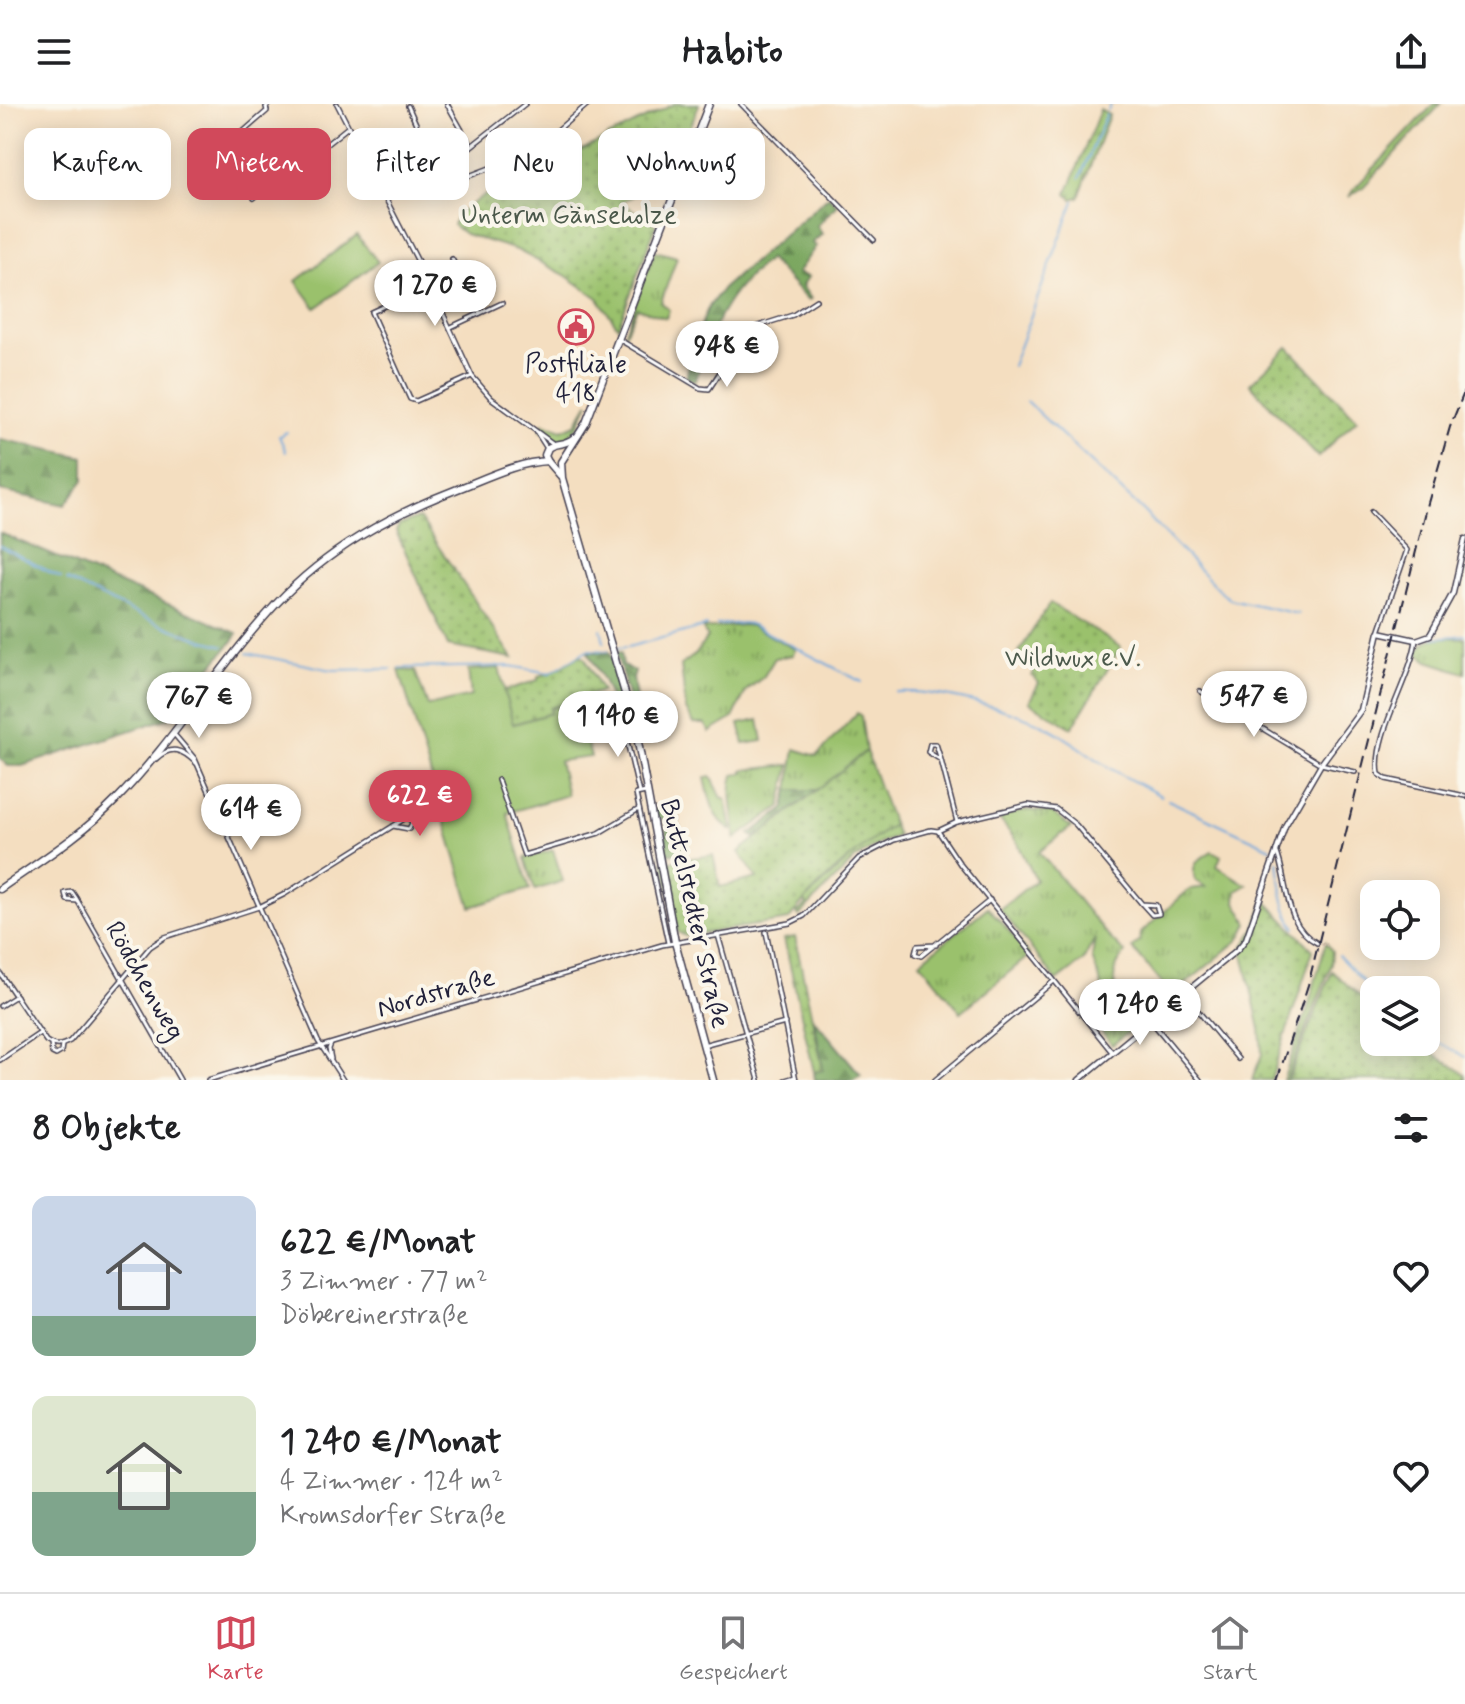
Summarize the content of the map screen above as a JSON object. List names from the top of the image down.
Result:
{
  "streets": {
    "main road": ["Buttelstedter Straße"],
    "street": ["Rödchenweg", "Nordstraße"]
  },
  "crossings": [
    ["Buttelstedter Straße", "Nordstraße"]
  ],
  "parks": ["Unterm Gänseholze", "Wildwux e.V."],
  "places": {
    "public building": ["Postfiliale 418"]
  },
  "page": {
    "header": "Habito",
    "chip": [
      "Kaufen",
      "Mieten",
      "Filter",
      "Neu",
      "Wohnung"
    ],
    "price": [
      "1 270 €",
      "948 €",
      "547 €",
      "767 €",
      "1 140 €",
      "622 €",
      "614 €",
      "1 240 €"
    ],
    "heading": "8 Objekte",
    "list": [
      {
        "name": "622 €/Monat",
        "note": "3 Zimmer · 77 m² · Döbereinerstraße"
      },
      {
        "name": "1 240 €/Monat",
        "note": "4 Zimmer · 124 m² · Kromsdorfer Straße"
      }
    ],
    "tabs": ["Karte", "Gespeichert", "Start"]
  }
}
